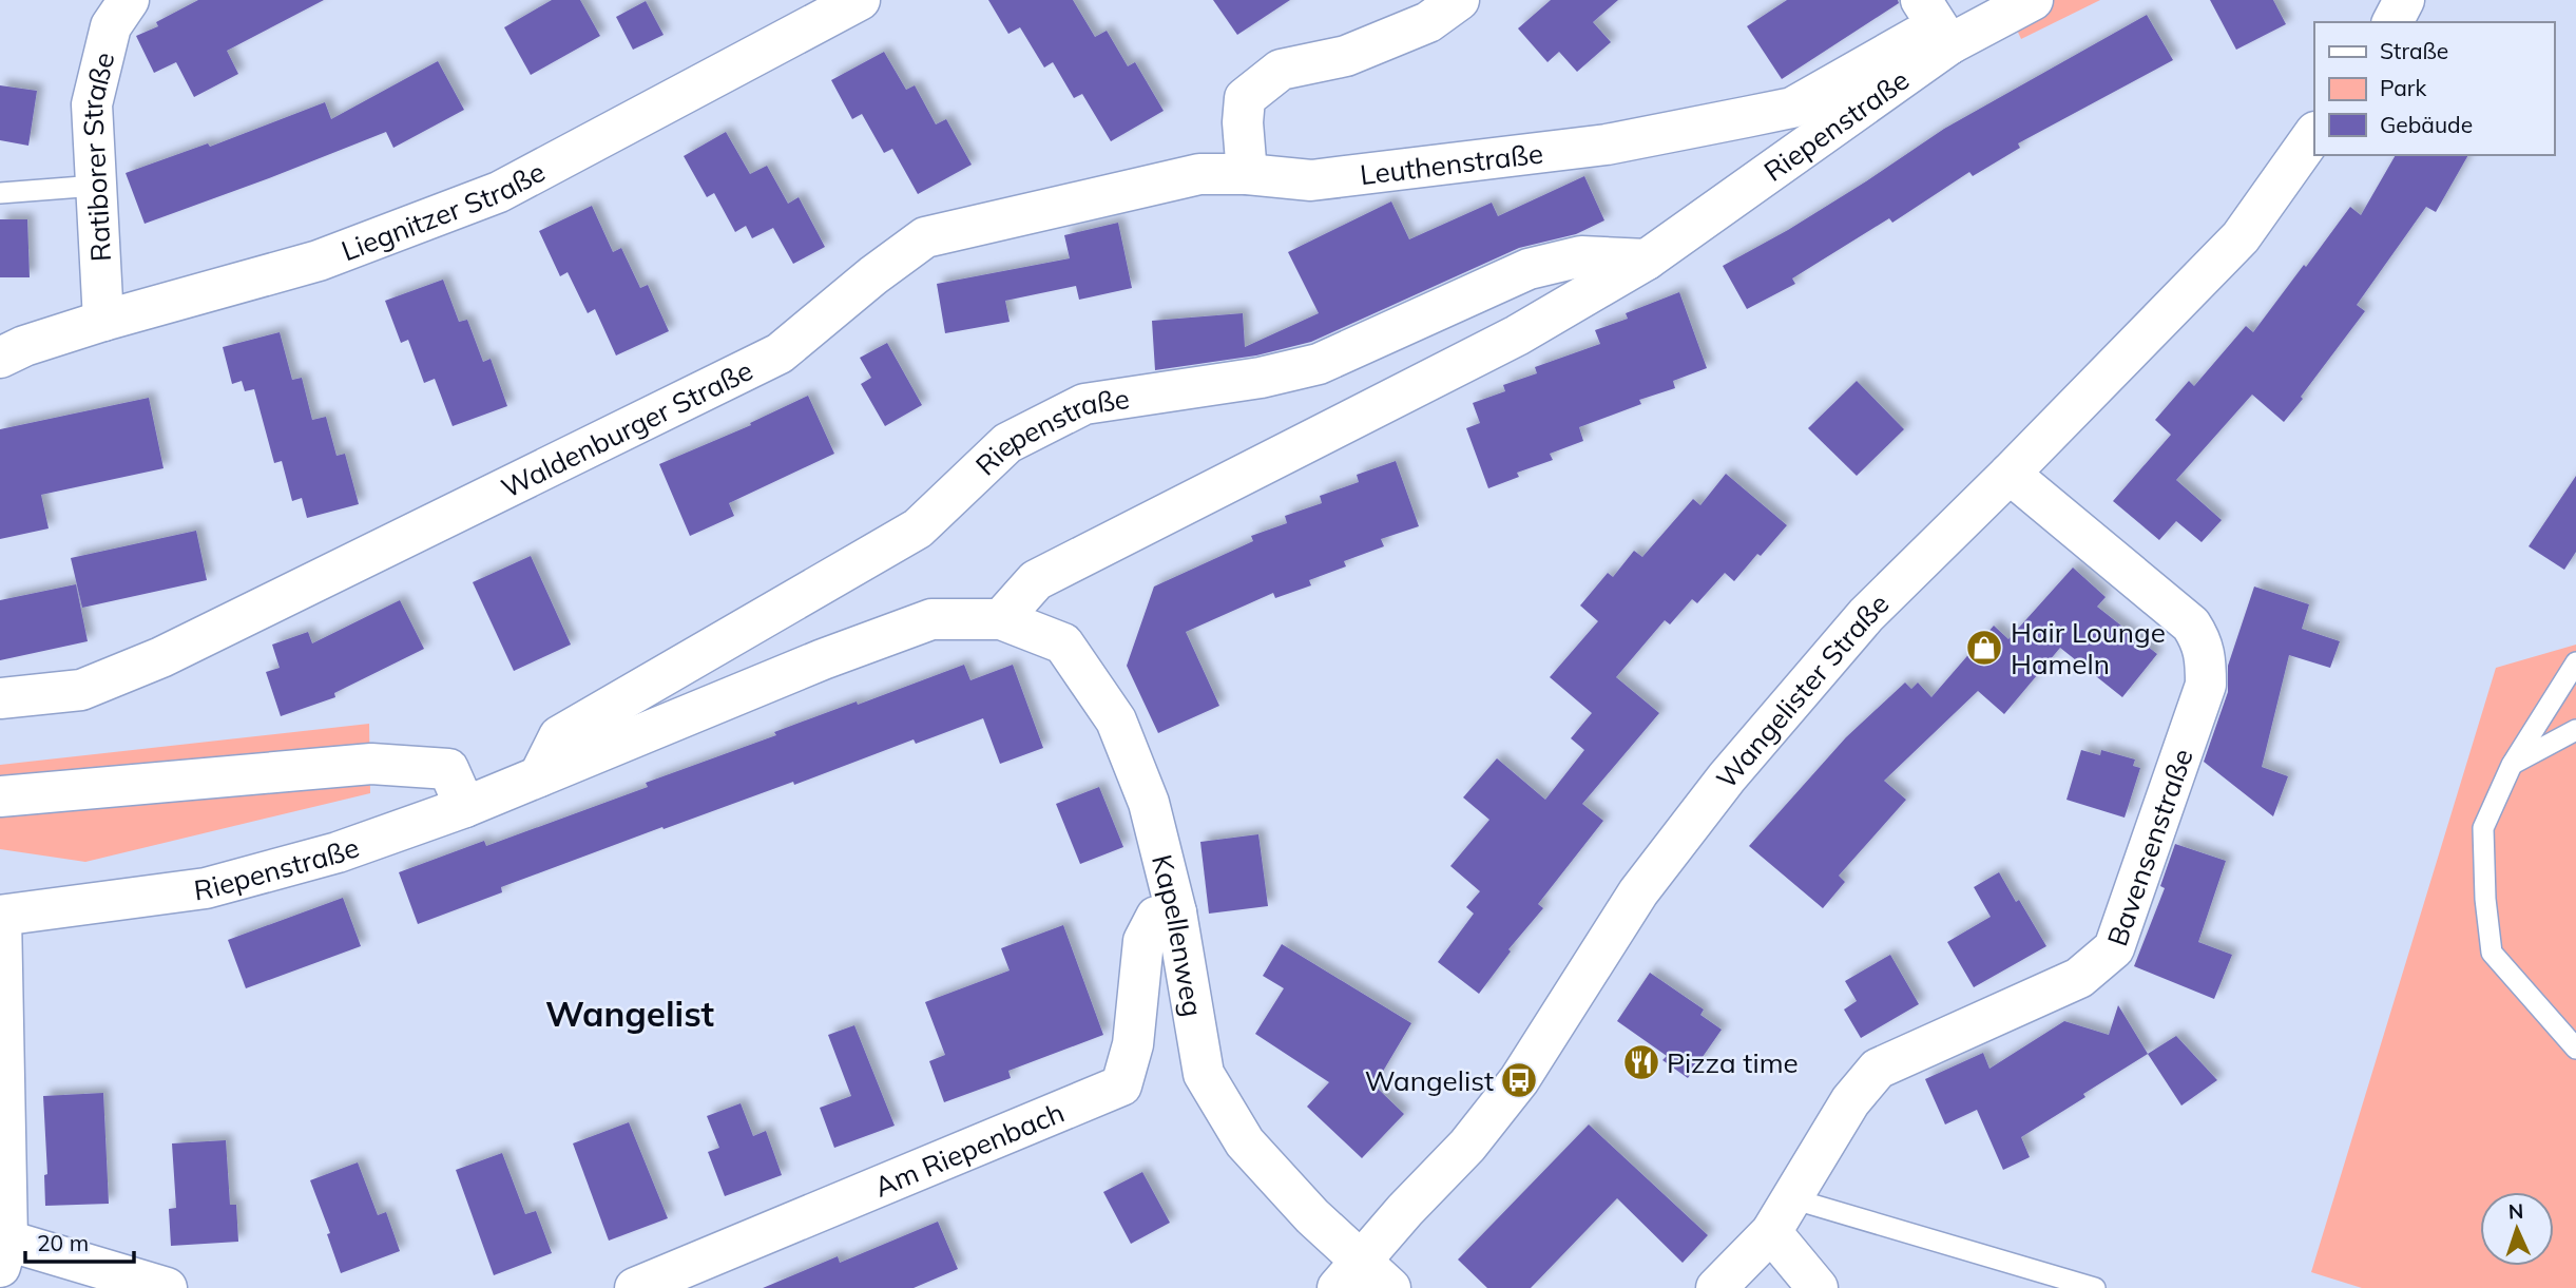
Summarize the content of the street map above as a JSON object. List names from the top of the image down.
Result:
{
  "streets": {
    "street": [
      "Riepenstraße",
      "Ratiborer Straße",
      "Leuthenstraße",
      "Liegnitzer Straße",
      "Waldenburger Straße",
      "Wangelister Straße",
      "Bavensenstraße",
      "Kapellenweg",
      "Am Riepenbach"
    ]
  },
  "crossings": [
    ["Riepenstraße", "Leuthenstraße"],
    ["Riepenstraße", "Kapellenweg"],
    ["Ratiborer Straße", "Liegnitzer Straße"],
    ["Leuthenstraße", "Waldenburger Straße"],
    ["Wangelister Straße", "Bavensenstraße"],
    ["Wangelister Straße", "Kapellenweg"],
    ["Kapellenweg", "Am Riepenbach"]
  ],
  "districts": ["Wangelist"],
  "places": {
    "shop": ["Hair Lounge Hameln"],
    "restaurant": ["Pizza time"],
    "bus stop": ["Wangelist"]
  },
  "legend": ["Straße", "Park", "Gebäude"],
  "scale_bar": "20 m",
  "north": "top"
}
